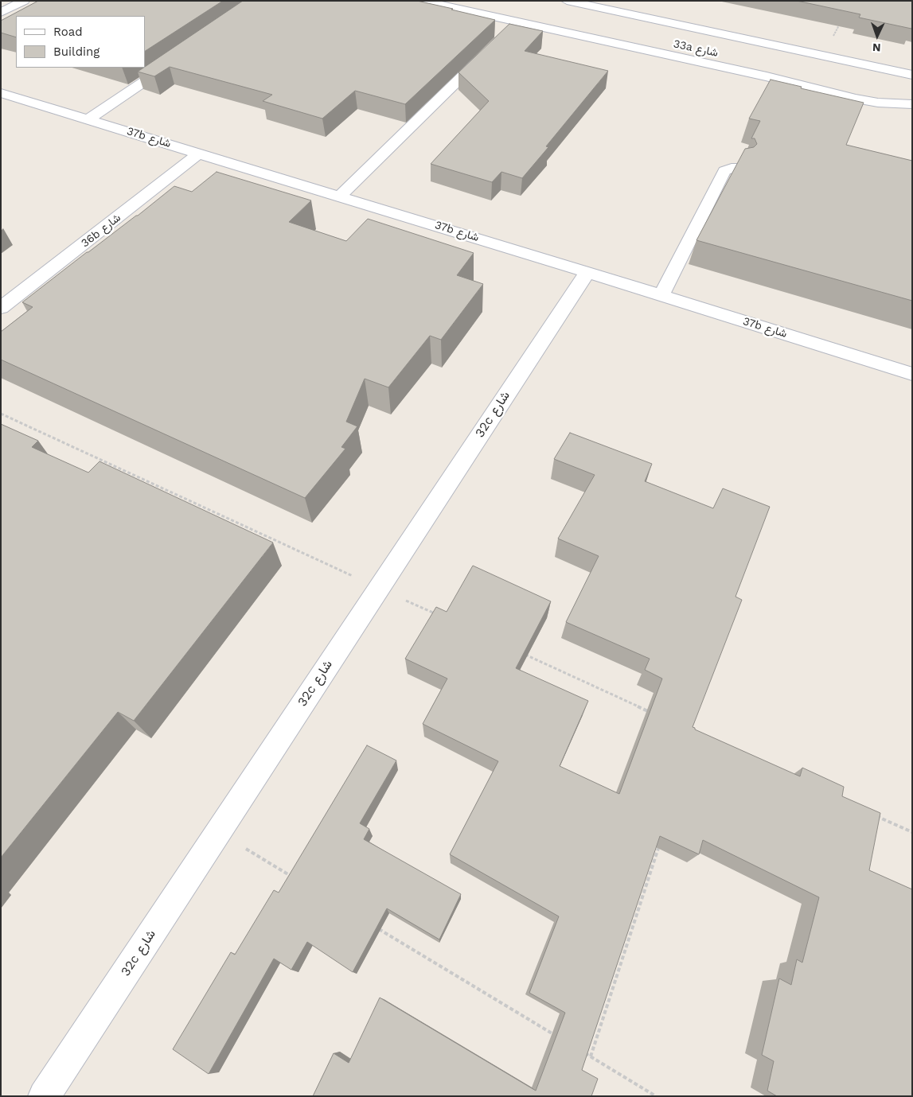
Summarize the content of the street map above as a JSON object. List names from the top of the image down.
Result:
{
  "streets": {
    "street": [
      "33a شارع",
      "37b شارع",
      "36b شارع",
      "32c شارع"
    ]
  },
  "crossings": [
    ["37b شارع", "36b شارع"],
    ["37b شارع", "32c شارع"]
  ],
  "legend": ["Road", "Building"],
  "north": "bottom"
}
